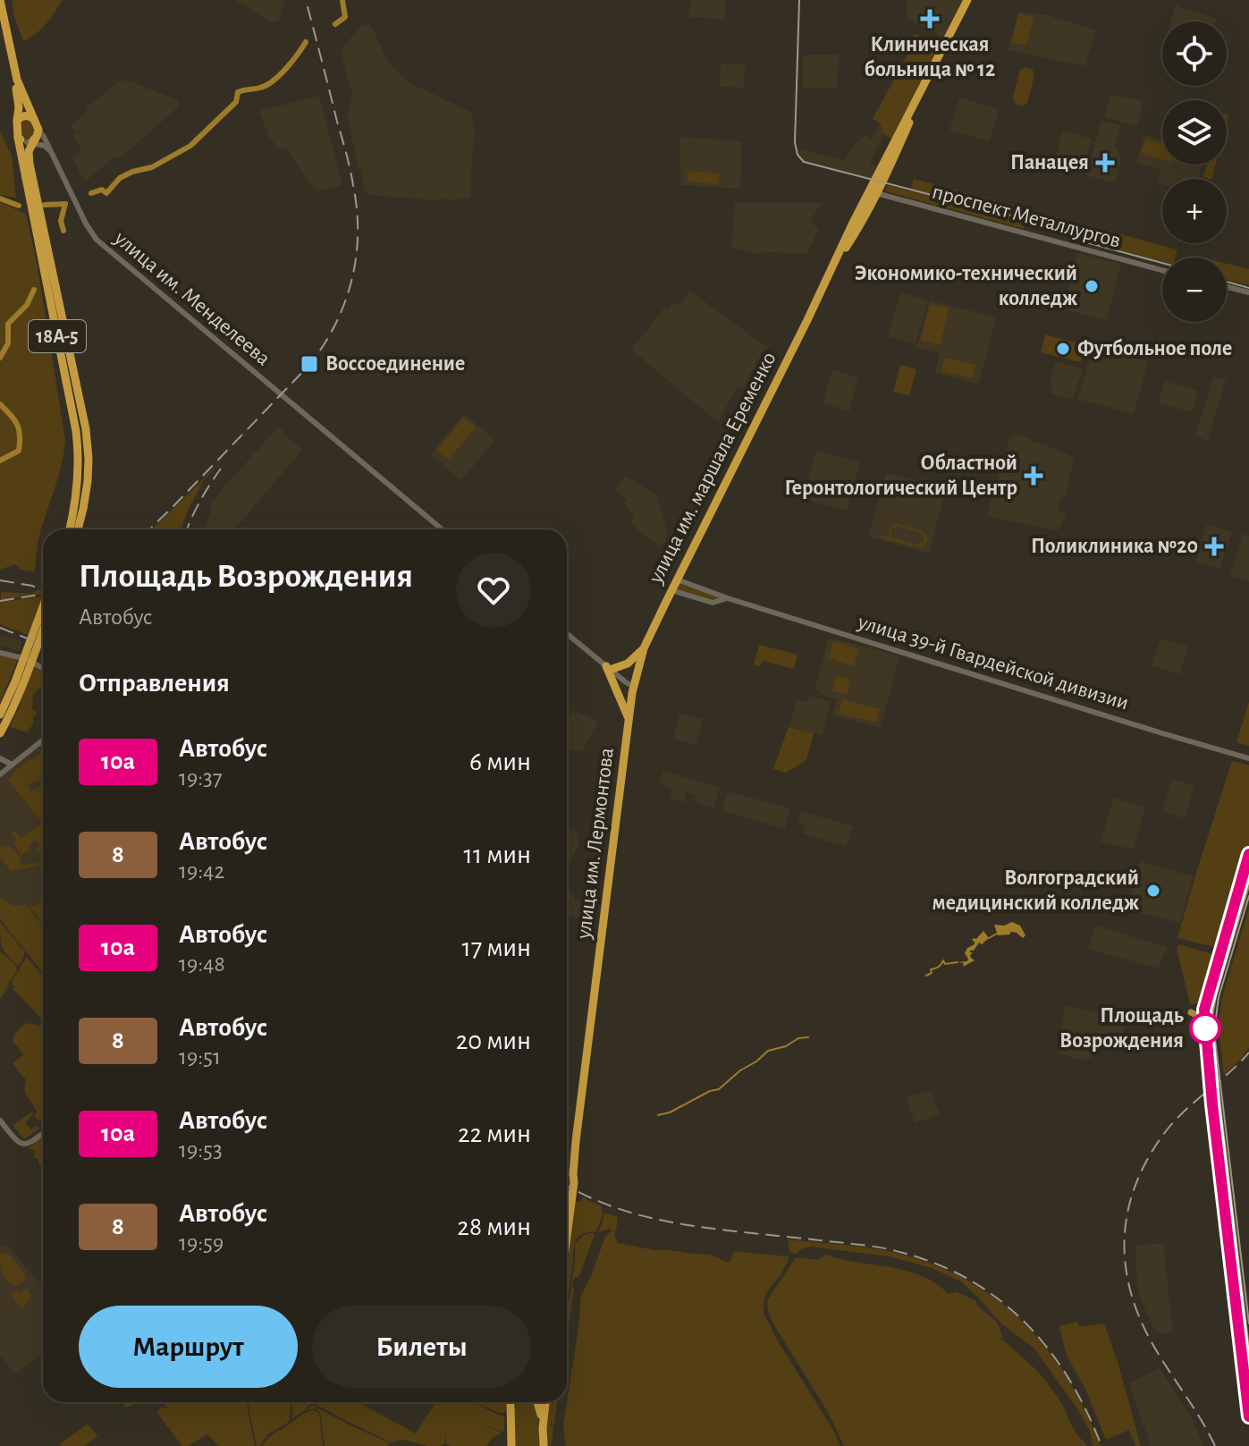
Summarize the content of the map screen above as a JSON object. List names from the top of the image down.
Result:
{
  "streets": {
    "highway": ["18А-5", "улица им. маршала Еременко", "улица им. Лермонтова"],
    "main road": ["проспект Металлургов", "улица им. Менделеева", "улица 39-й Гвардейской дивизии"]
  },
  "crossings": [
    ["проспект Металлургов", "улица им. маршала Еременко"],
    ["улица им. Менделеева", "18А-5"],
    ["улица им. маршала Еременко", "улица 39-й Гвардейской дивизии"],
    ["улица им. маршала Еременко", "улица им. Лермонтова"]
  ],
  "places": {
    "health": [
      "Клиническая больница № 12",
      "Панацея",
      "Областной Геронтологический Центр",
      "Поликлиника №20"
    ],
    "other": [
      "Экономико-технический колледж",
      "Футбольное поле",
      "Волгоградский медицинский колледж",
      "Площадь Возрождения"
    ],
    "transit": ["Воссоединение"]
  },
  "lines": ["bus line 10а"],
  "page": {
    "map_buttons": ["+", "−"],
    "heading": [
      ["Площадь Возрождения", "Автобус"],
      "Отправления"
    ],
    "list": [
      {
        "mark": "10а",
        "name": "Автобус",
        "note": "19:37",
        "value": "6 мин"
      },
      {
        "mark": "8",
        "name": "Автобус",
        "note": "19:42",
        "value": "11 мин"
      },
      {
        "mark": "10а",
        "name": "Автобус",
        "note": "19:48",
        "value": "17 мин"
      },
      {
        "mark": "8",
        "name": "Автобус",
        "note": "19:51",
        "value": "20 мин"
      },
      {
        "mark": "10а",
        "name": "Автобус",
        "note": "19:53",
        "value": "22 мин"
      },
      {
        "mark": "8",
        "name": "Автобус",
        "note": "19:59",
        "value": "28 мин"
      }
    ],
    "buttons": ["Маршрут", "Билеты"]
  }
}
